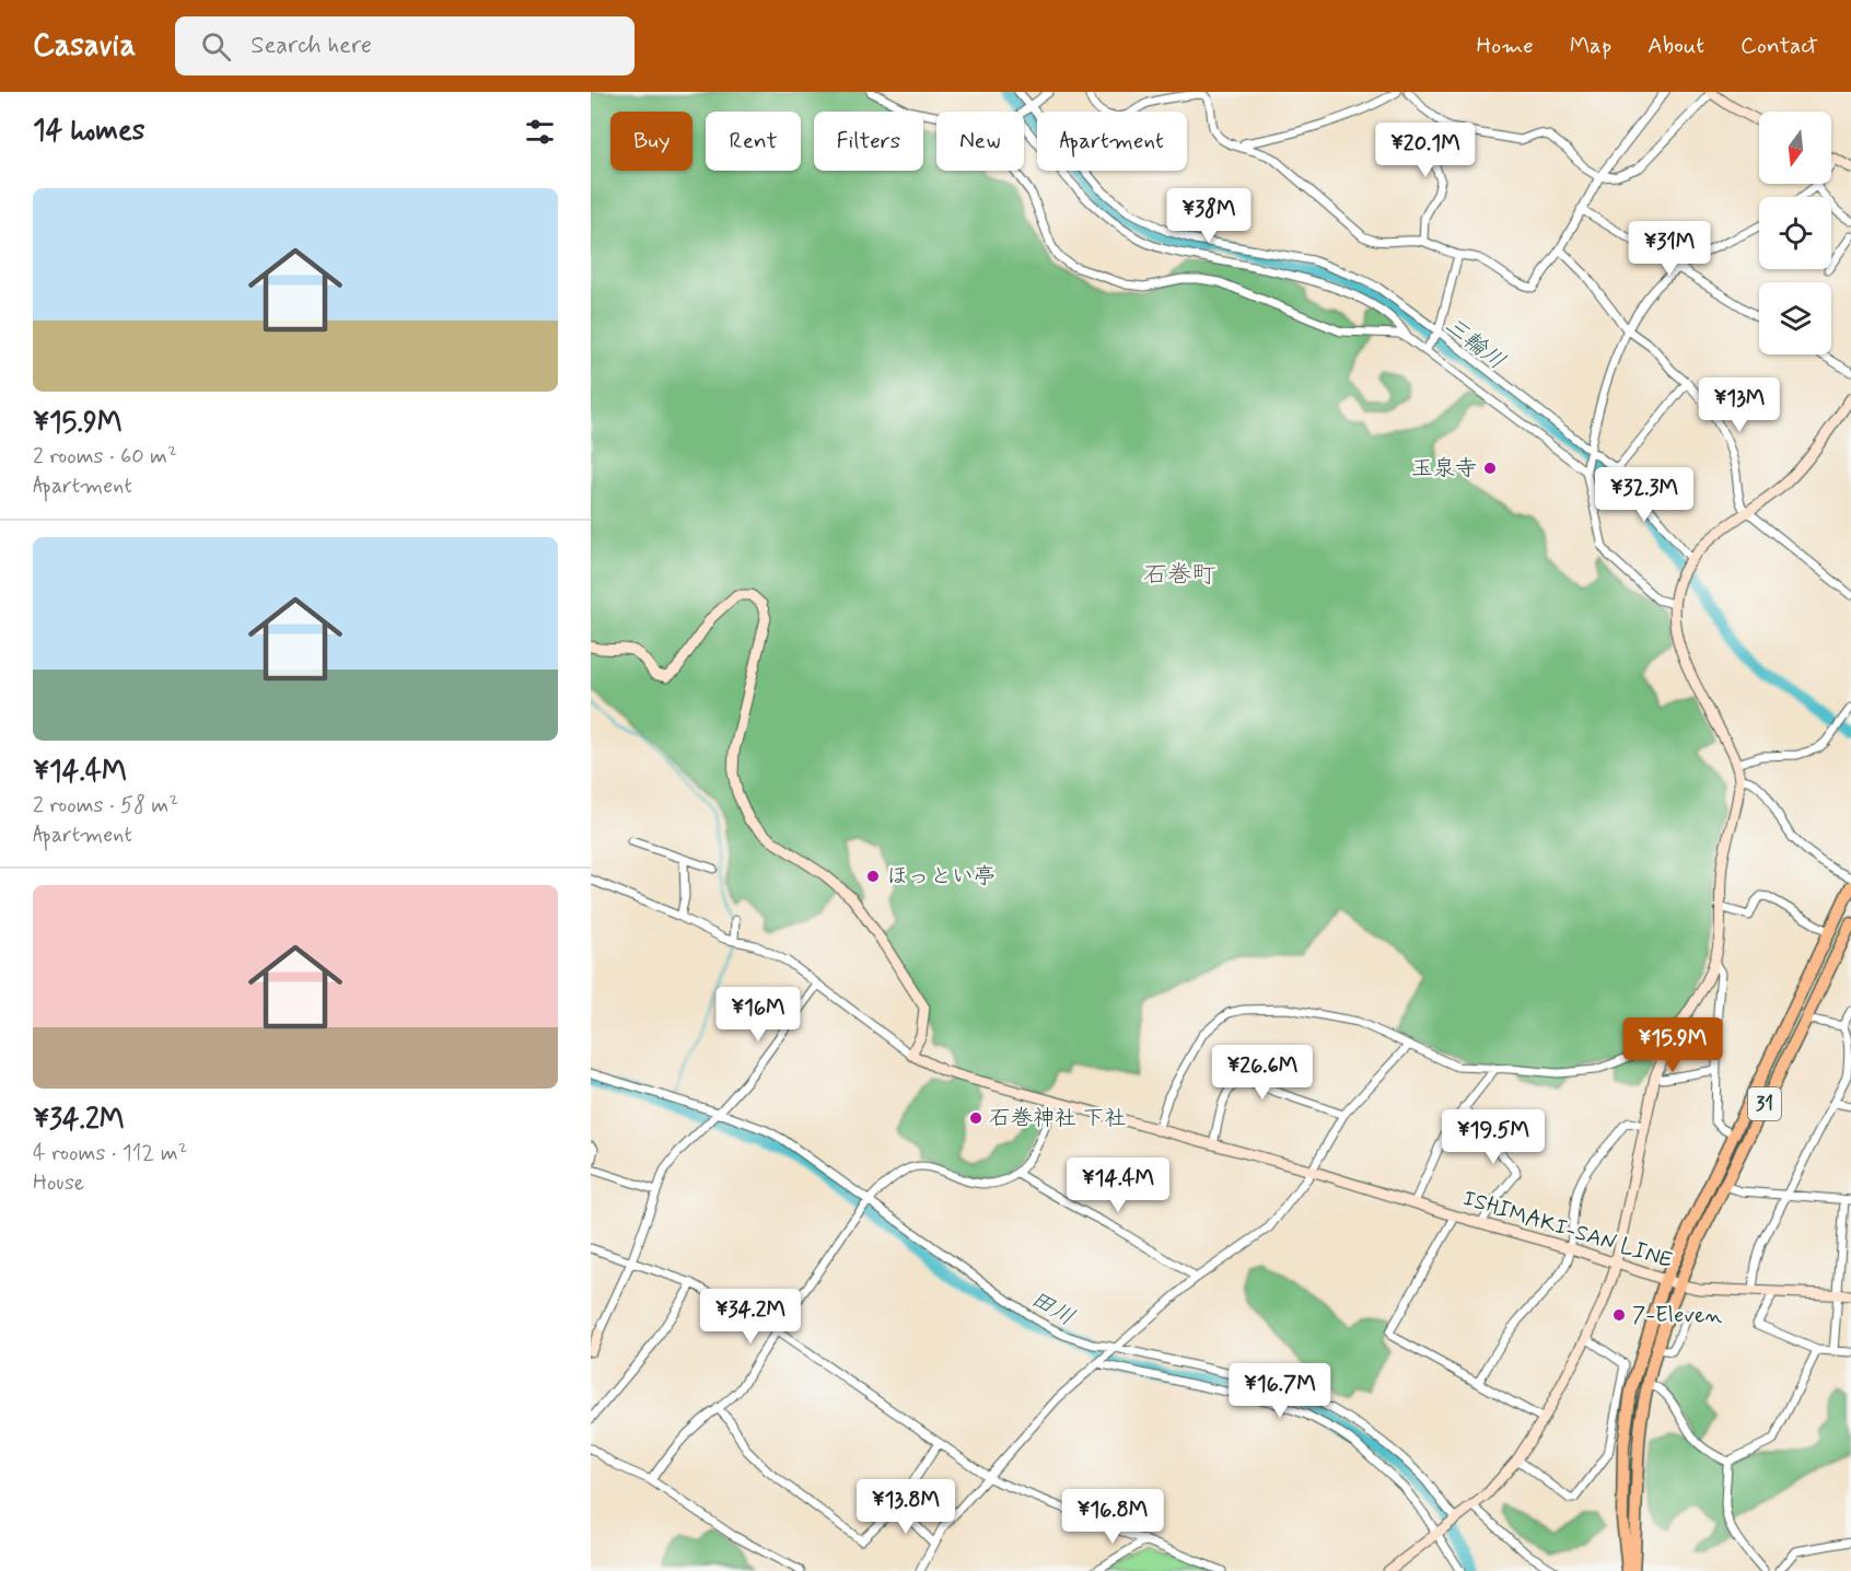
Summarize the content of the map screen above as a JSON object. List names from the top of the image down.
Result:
{
  "streets": {
    "main road": ["31", "ISHIMAKI-SAN LINE"]
  },
  "crossings": [
    ["31", "ISHIMAKI-SAN LINE"]
  ],
  "districts": ["石巻町"],
  "water": ["三輪川", "田川"],
  "places": [
    "玉泉寺",
    "ほっとい亭",
    "石巻神社 下社",
    "7-Eleven"
  ],
  "north": "bottom",
  "page": {
    "header": "Casavia",
    "search": "Search here",
    "nav": [
      "Home",
      "Map",
      "About",
      "Contact"
    ],
    "heading": "14 homes",
    "chip": [
      "Buy",
      "Rent",
      "Filters",
      "New",
      "Apartment"
    ],
    "price": [
      "¥20.1M",
      "¥38M",
      "¥31M",
      "¥13M",
      "¥32.3M",
      "¥16M",
      "¥15.9M",
      "¥26.6M",
      "¥19.5M",
      "¥14.4M",
      "¥34.2M",
      "¥16.7M",
      "¥13.8M",
      "¥16.8M"
    ],
    "list": [
      {
        "name": "¥15.9M",
        "note": "2 rooms · 60 m² · Apartment"
      },
      {
        "name": "¥14.4M",
        "note": "2 rooms · 58 m² · Apartment"
      },
      {
        "name": "¥34.2M",
        "note": "4 rooms · 112 m² · House"
      }
    ]
  }
}
